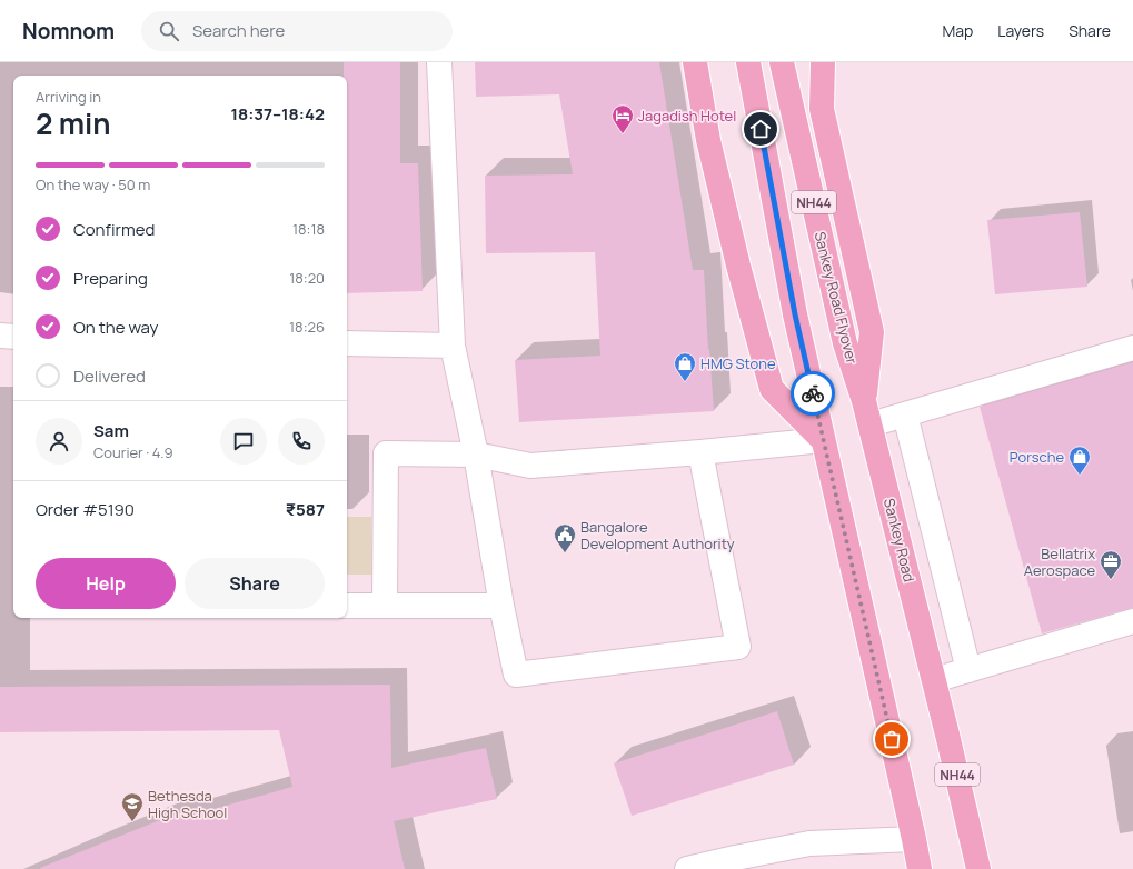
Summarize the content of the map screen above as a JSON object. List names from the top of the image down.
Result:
{
  "streets": {
    "main road": ["NH44", "Sankey Road Flyover", "Sankey Road"]
  },
  "crossings": [
    ["NH44", "Sankey Road"],
    ["Sankey Road Flyover", "Sankey Road"]
  ],
  "places": {
    "hotel": ["Jagadish Hotel"],
    "shop": ["HMG Stone", "Porsche"],
    "public building": ["Bangalore Development Authority"],
    "office": ["Bellatrix Aerospace"],
    "school or university": ["Bethesda High School"]
  },
  "page": {
    "header": "Nomnom",
    "search": "Search here",
    "nav": ["Map", "Layers", "Share"],
    "heading": ["2 min", "Arriving in", "18:37–18:42"],
    "panel": [
      "Sam",
      "Courier · 4.9",
      "Order #5190",
      "₹587"
    ],
    "bar": "On the way · 50 m",
    "list": [
      ["Confirmed", "18:18"],
      ["Preparing", "18:20"],
      ["On the way", "18:26"],
      "Delivered"
    ],
    "buttons": ["Help", "Share"]
  }
}
